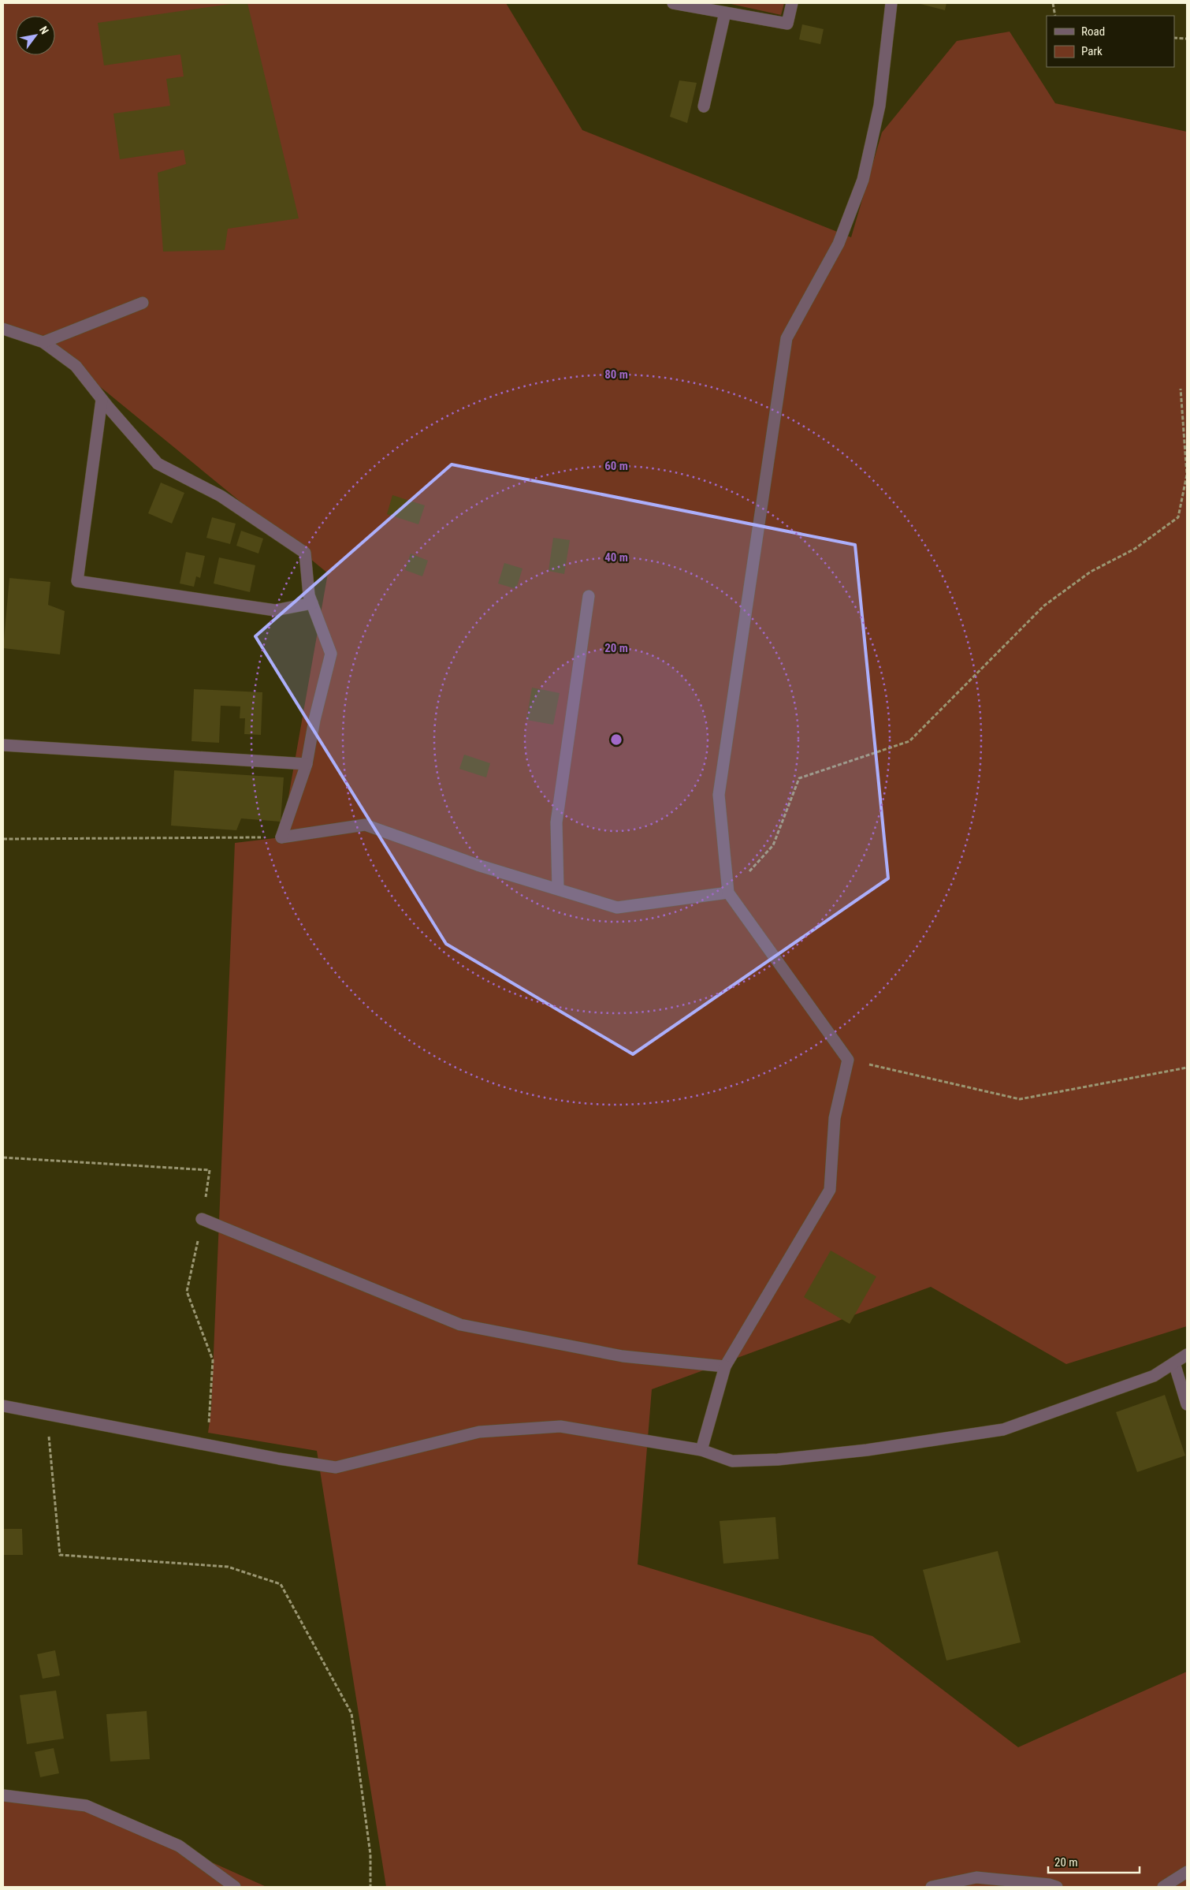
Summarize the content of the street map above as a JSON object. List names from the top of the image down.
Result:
{
  "legend": ["Road", "Park"],
  "scale_bar": "20 m",
  "north": "top right",
  "rings": [
    "80 m",
    "60 m",
    "40 m",
    "20 m"
  ]
}
